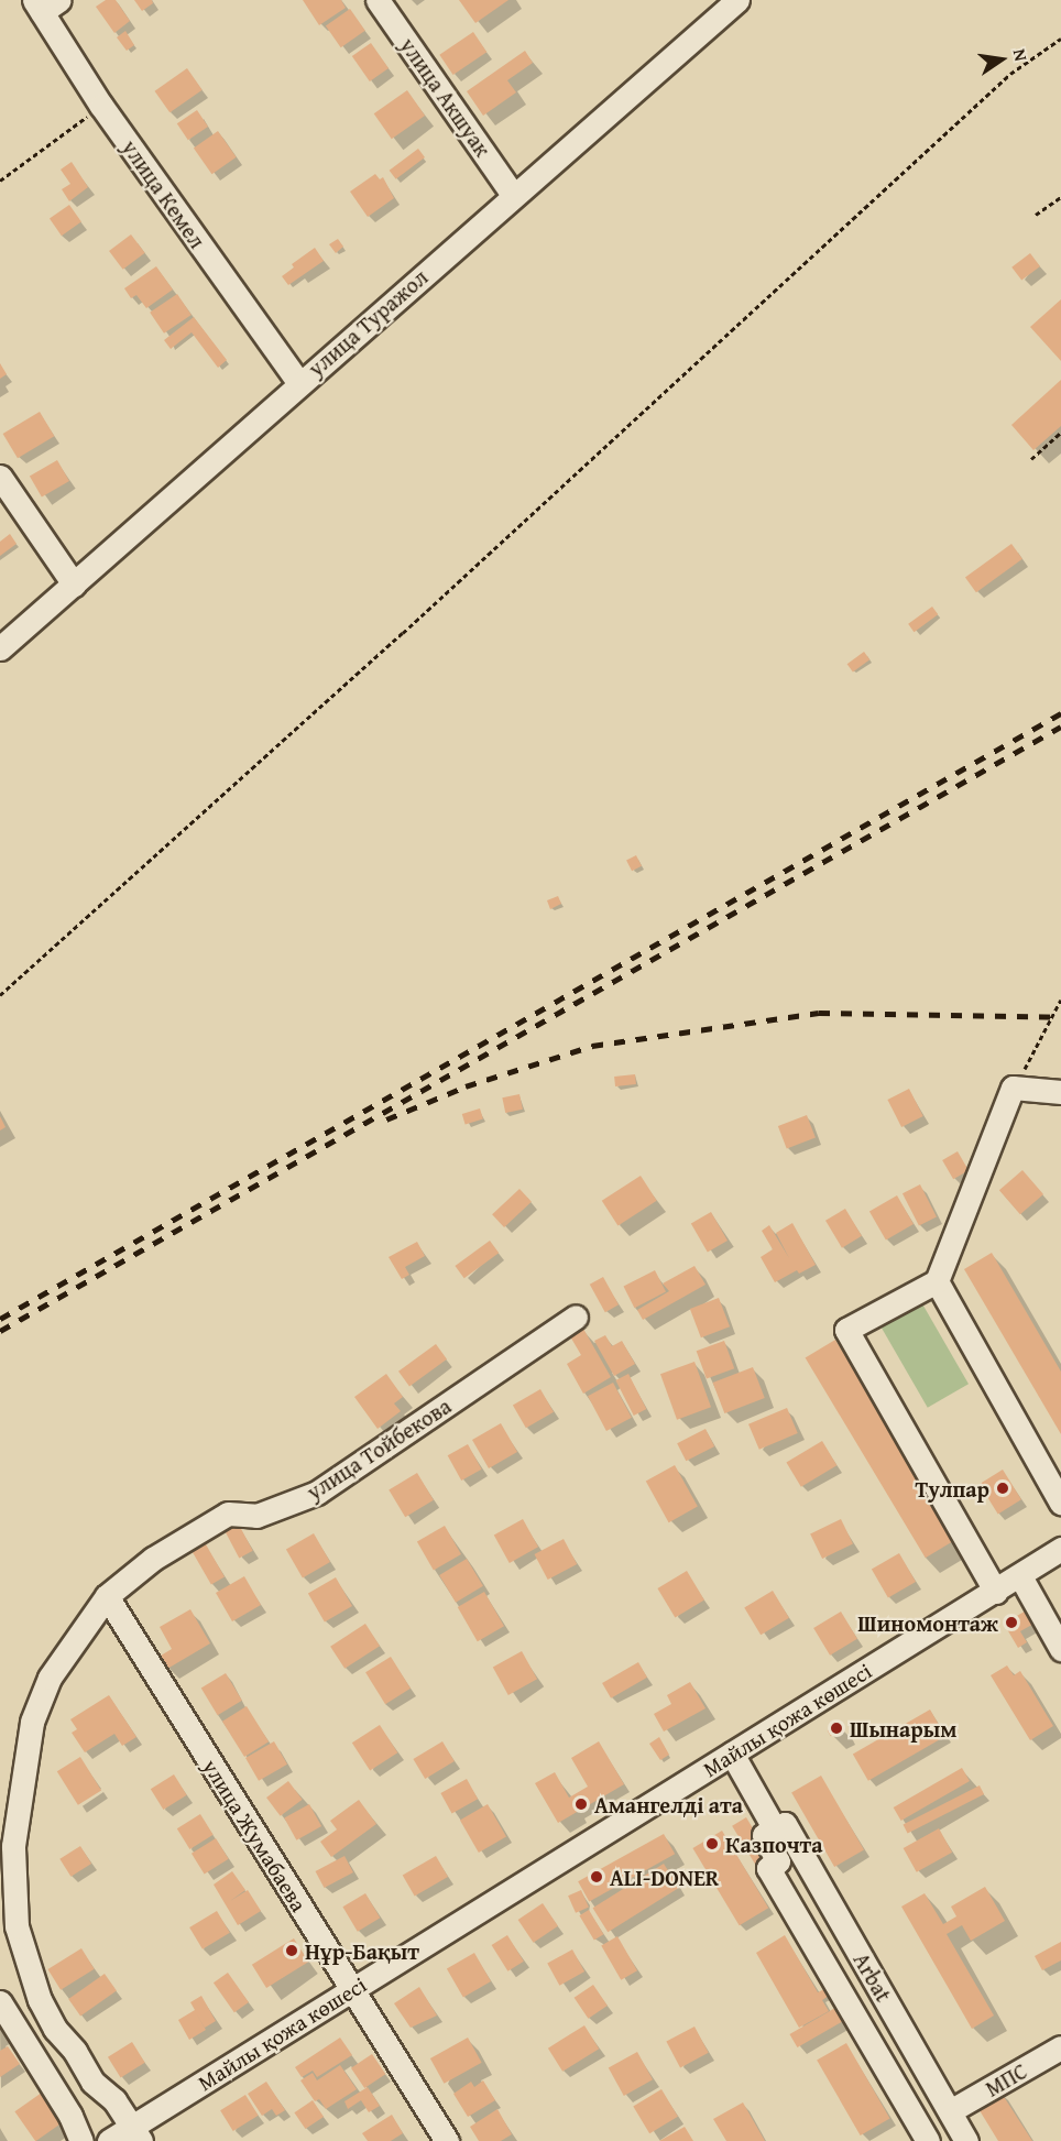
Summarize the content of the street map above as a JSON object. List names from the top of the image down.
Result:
{
  "streets": {
    "street": [
      "улица Акшуак",
      "улица Кемел",
      "улица Туражол",
      "улица Тойбекова",
      "Майлы қожа көшесі",
      "улица Жумабаева",
      "Arbat",
      "МПС"
    ]
  },
  "crossings": [
    ["улица Акшуак", "улица Туражол"],
    ["улица Кемел", "улица Туражол"],
    ["улица Тойбекова", "Майлы қожа көшесі"],
    ["улица Тойбекова", "улица Жумабаева"],
    ["Майлы қожа көшесі", "улица Жумабаева"],
    ["Майлы қожа көшесі", "Arbat"],
    ["Arbat", "МПС"]
  ],
  "places": [
    "Тулпар",
    "Шиномонтаж",
    "Шынарым",
    "Амангелді ата",
    "Казпочта",
    "ALI-DONER",
    "Нұр-Бақыт"
  ],
  "north": "right"
}
